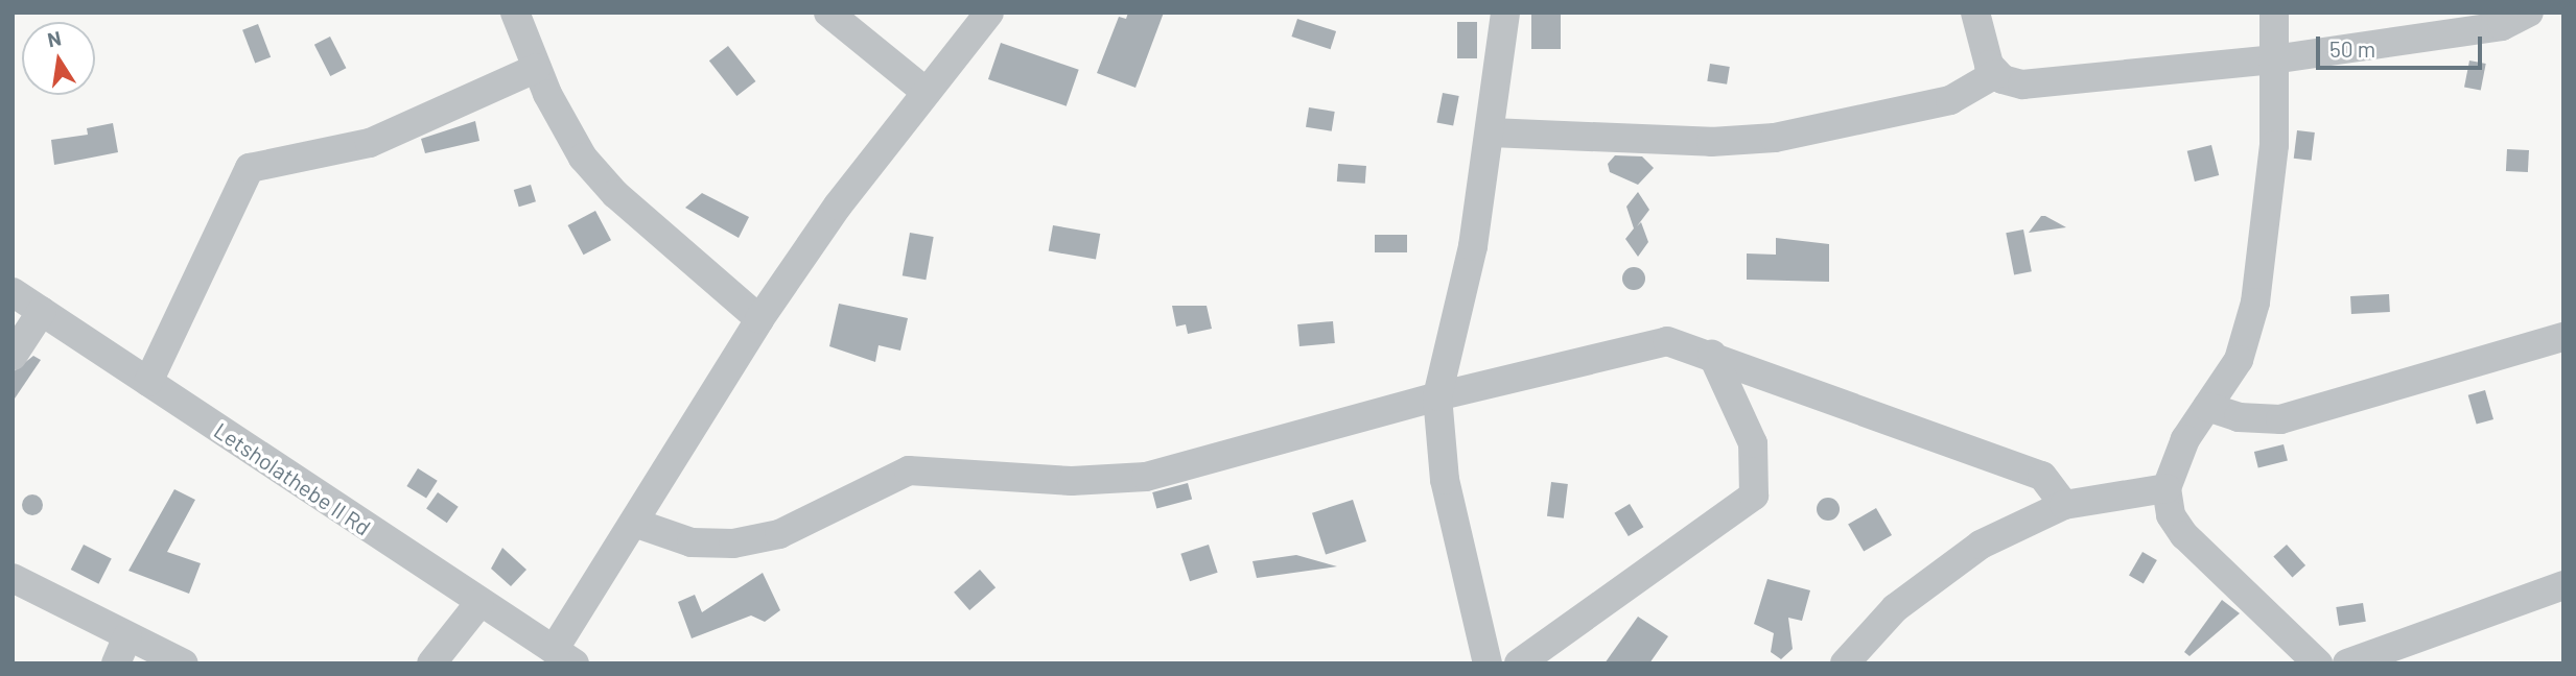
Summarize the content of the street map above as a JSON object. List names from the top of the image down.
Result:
{
  "streets": {
    "street": ["Letsholathebe II Rd"]
  },
  "scale_bar": "50 m",
  "north": "top"
}
